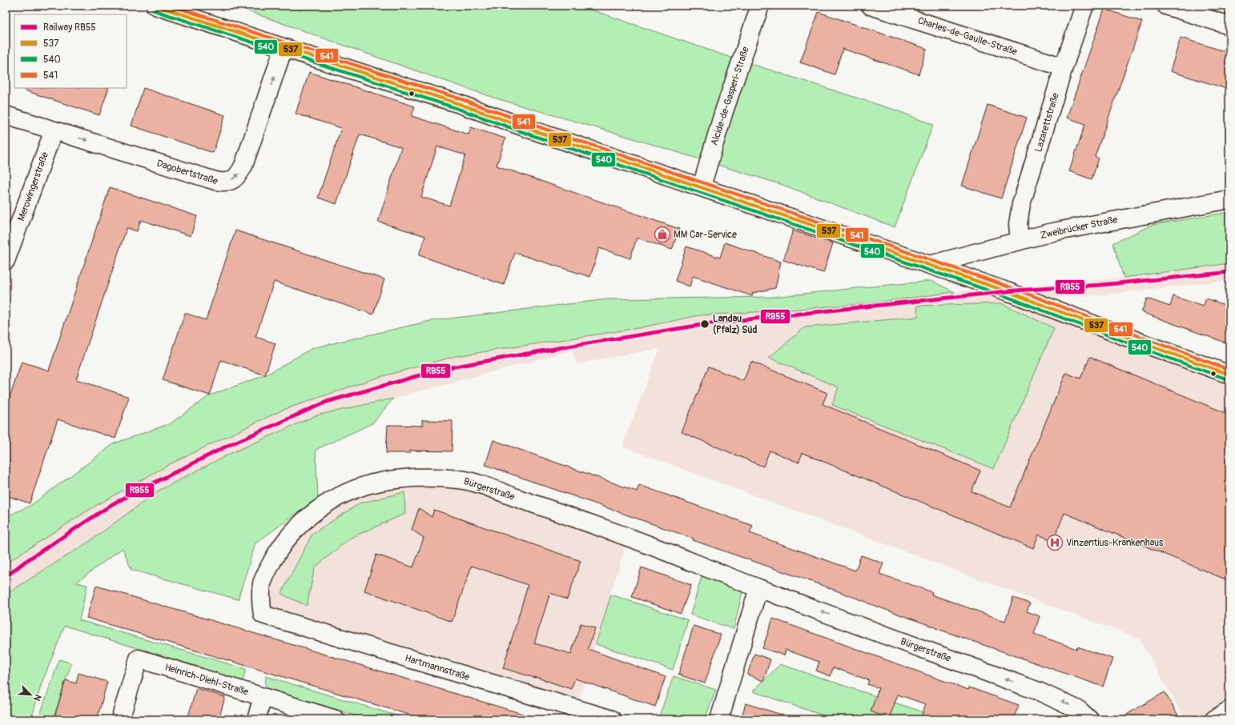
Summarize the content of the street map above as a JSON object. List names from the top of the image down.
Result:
{
  "streets": {
    "street": [
      "Charles-de-Gaulle-Straße",
      "Alcide-de-Gasperi-Straße",
      "Lazarettstraße",
      "Dagobertstraße",
      "Merowingerstraße",
      "Zweibrücker Straße",
      "Bürgerstraße",
      "Hartmannstraße",
      "Heinrich-Diehl-Straße"
    ]
  },
  "crossings": [
    ["Charles-de-Gaulle-Straße", "Lazarettstraße"],
    ["Lazarettstraße", "Zweibrücker Straße"],
    ["Dagobertstraße", "Merowingerstraße"],
    ["Bürgerstraße", "Hartmannstraße"]
  ],
  "one_way": ["Bürgerstraße"],
  "places": {
    "shop": ["MM Car-Service"],
    "other": ["Landau (Pfalz) Süd"],
    "hospital": ["Vinzentius-Krankenhaus"]
  },
  "lines": [
    "transit line 537",
    "transit line 541",
    "transit line 540",
    "rail line RB55"
  ],
  "legend": [
    "Railway RB55",
    "537",
    "540",
    "541"
  ],
  "north": "bottom right"
}
